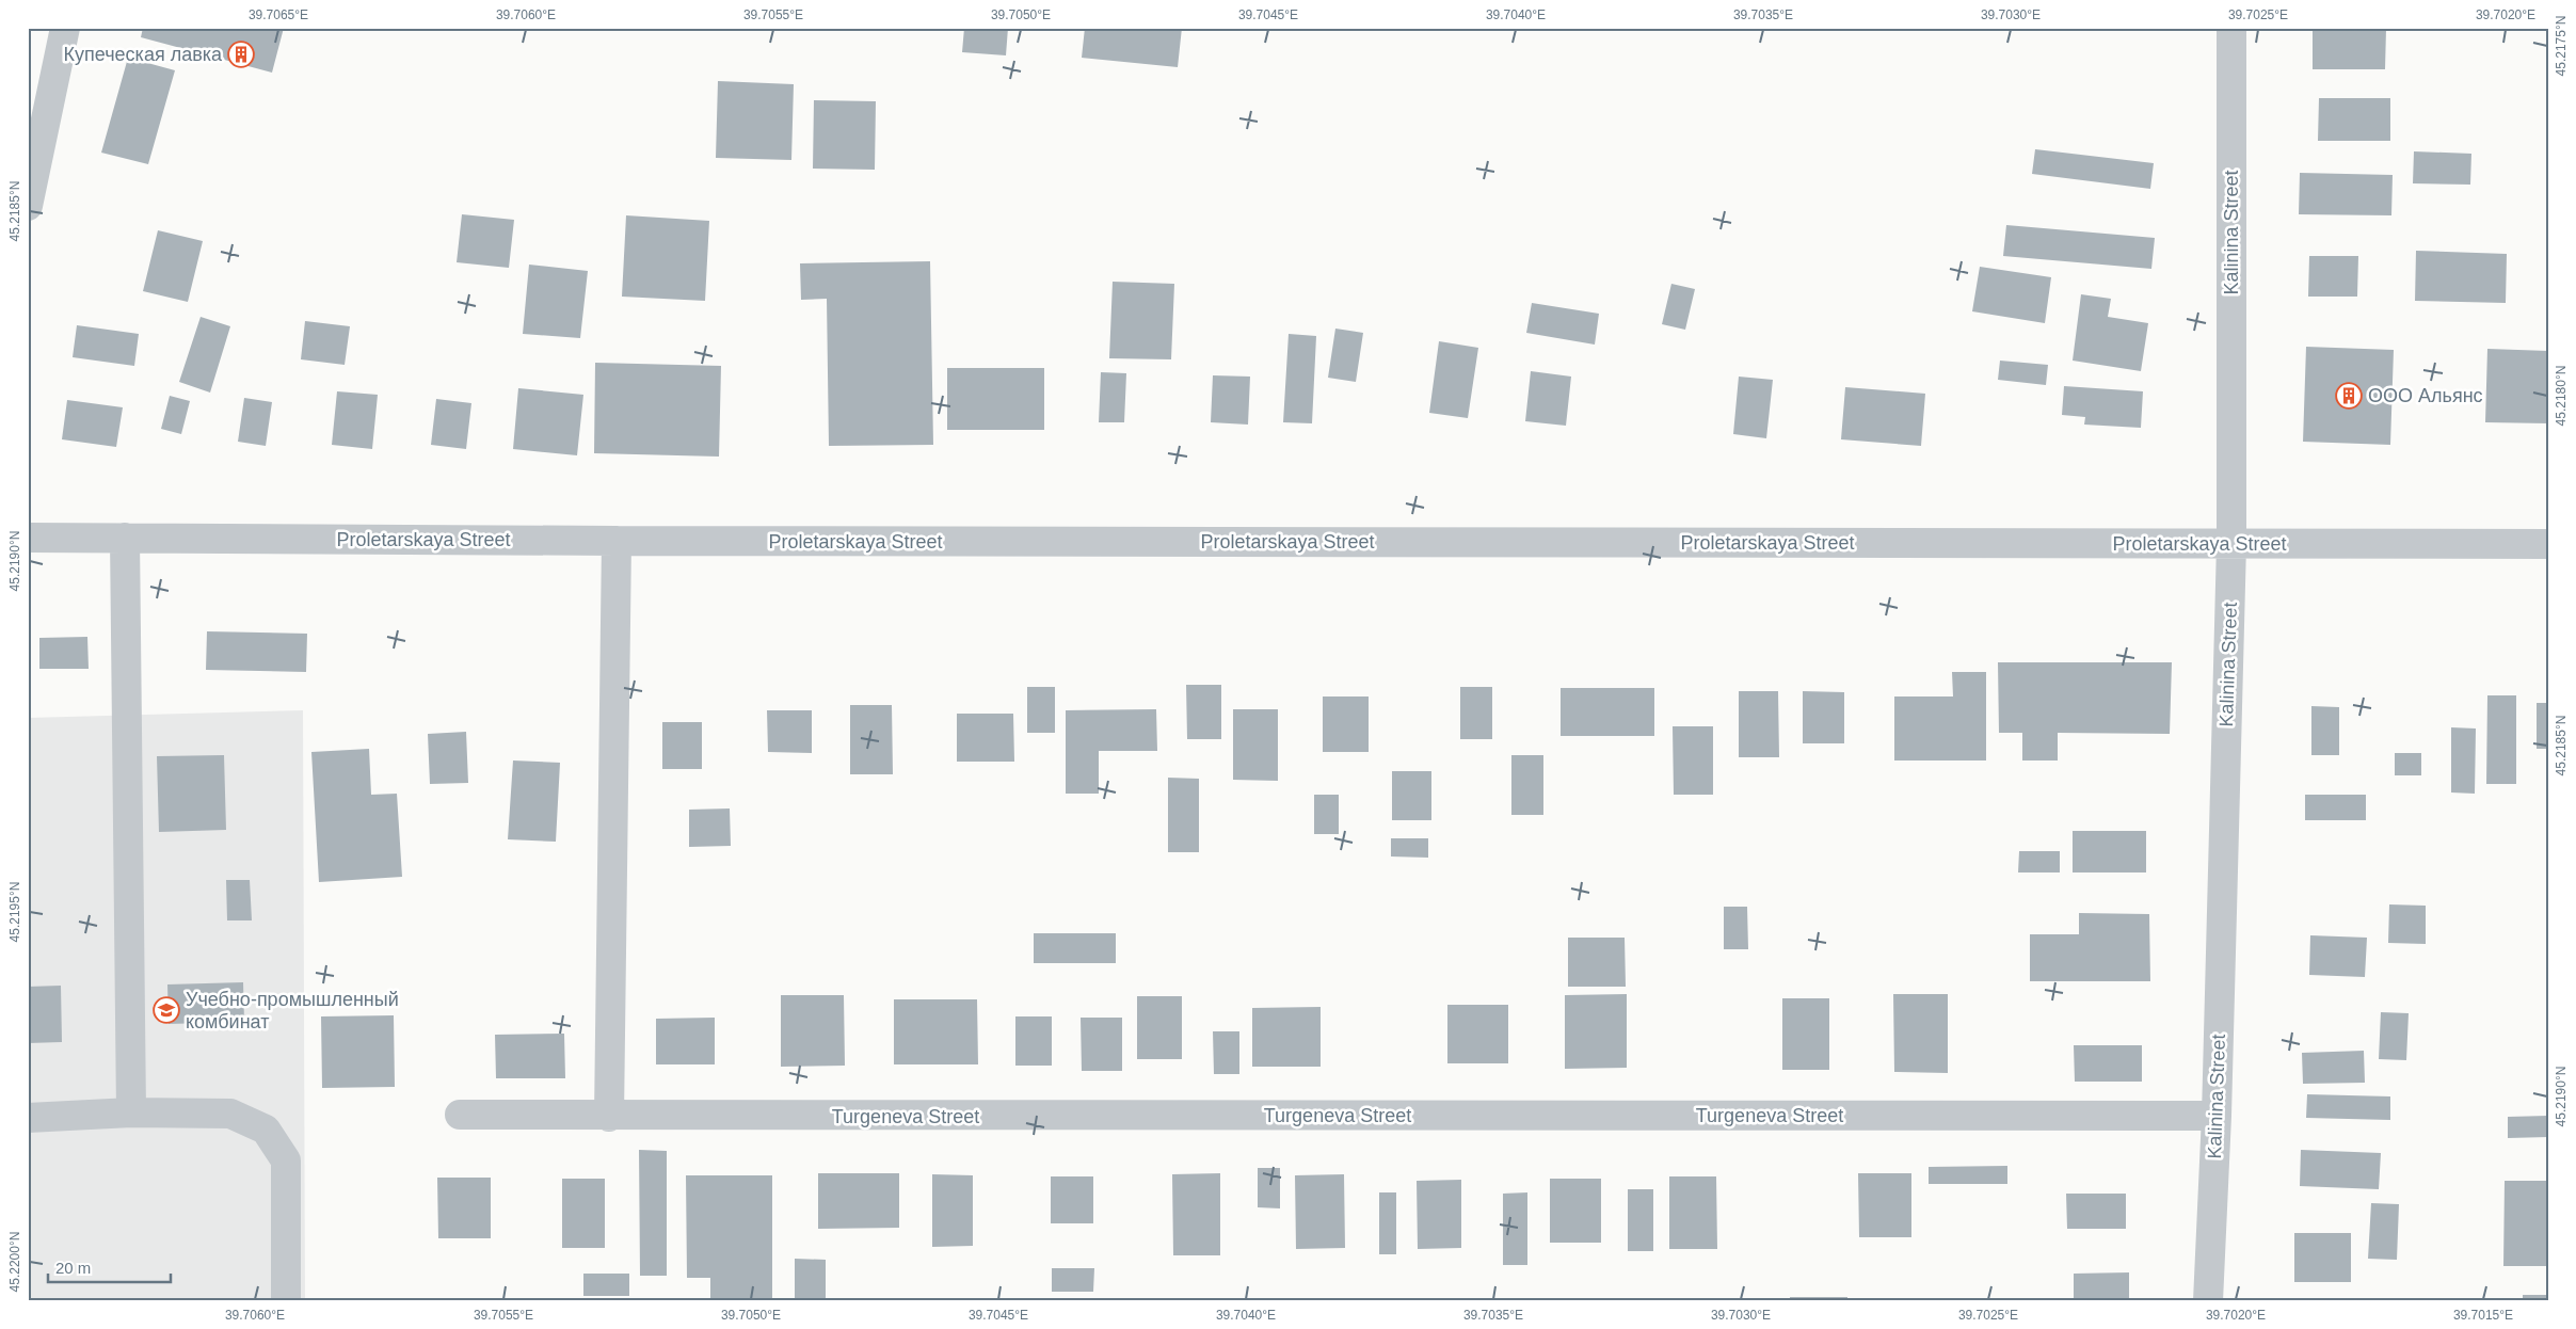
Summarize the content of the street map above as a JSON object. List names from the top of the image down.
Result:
{
  "streets": {
    "street": ["Kalinina Street", "Proletarskaya Street", "Turgeneva Street"]
  },
  "crossings": [
    ["Kalinina Street", "Proletarskaya Street"],
    ["Kalinina Street", "Turgeneva Street"]
  ],
  "places": {
    "building": ["Купеческая лавка", "ООО Альянс"],
    "school or university": ["Учебно-промышленный комбинат"]
  },
  "scale_bar": "20 m",
  "coordinates": [
    "39.7065°E",
    "39.7060°E",
    "39.7055°E",
    "39.7050°E",
    "39.7045°E",
    "39.7040°E",
    "39.7035°E",
    "39.7030°E",
    "39.7025°E",
    "39.7020°E",
    "45.2175°N",
    "45.2185°N",
    "45.2180°N",
    "45.2190°N",
    "45.2195°N",
    "45.2200°N",
    "39.7015°E"
  ]
}
